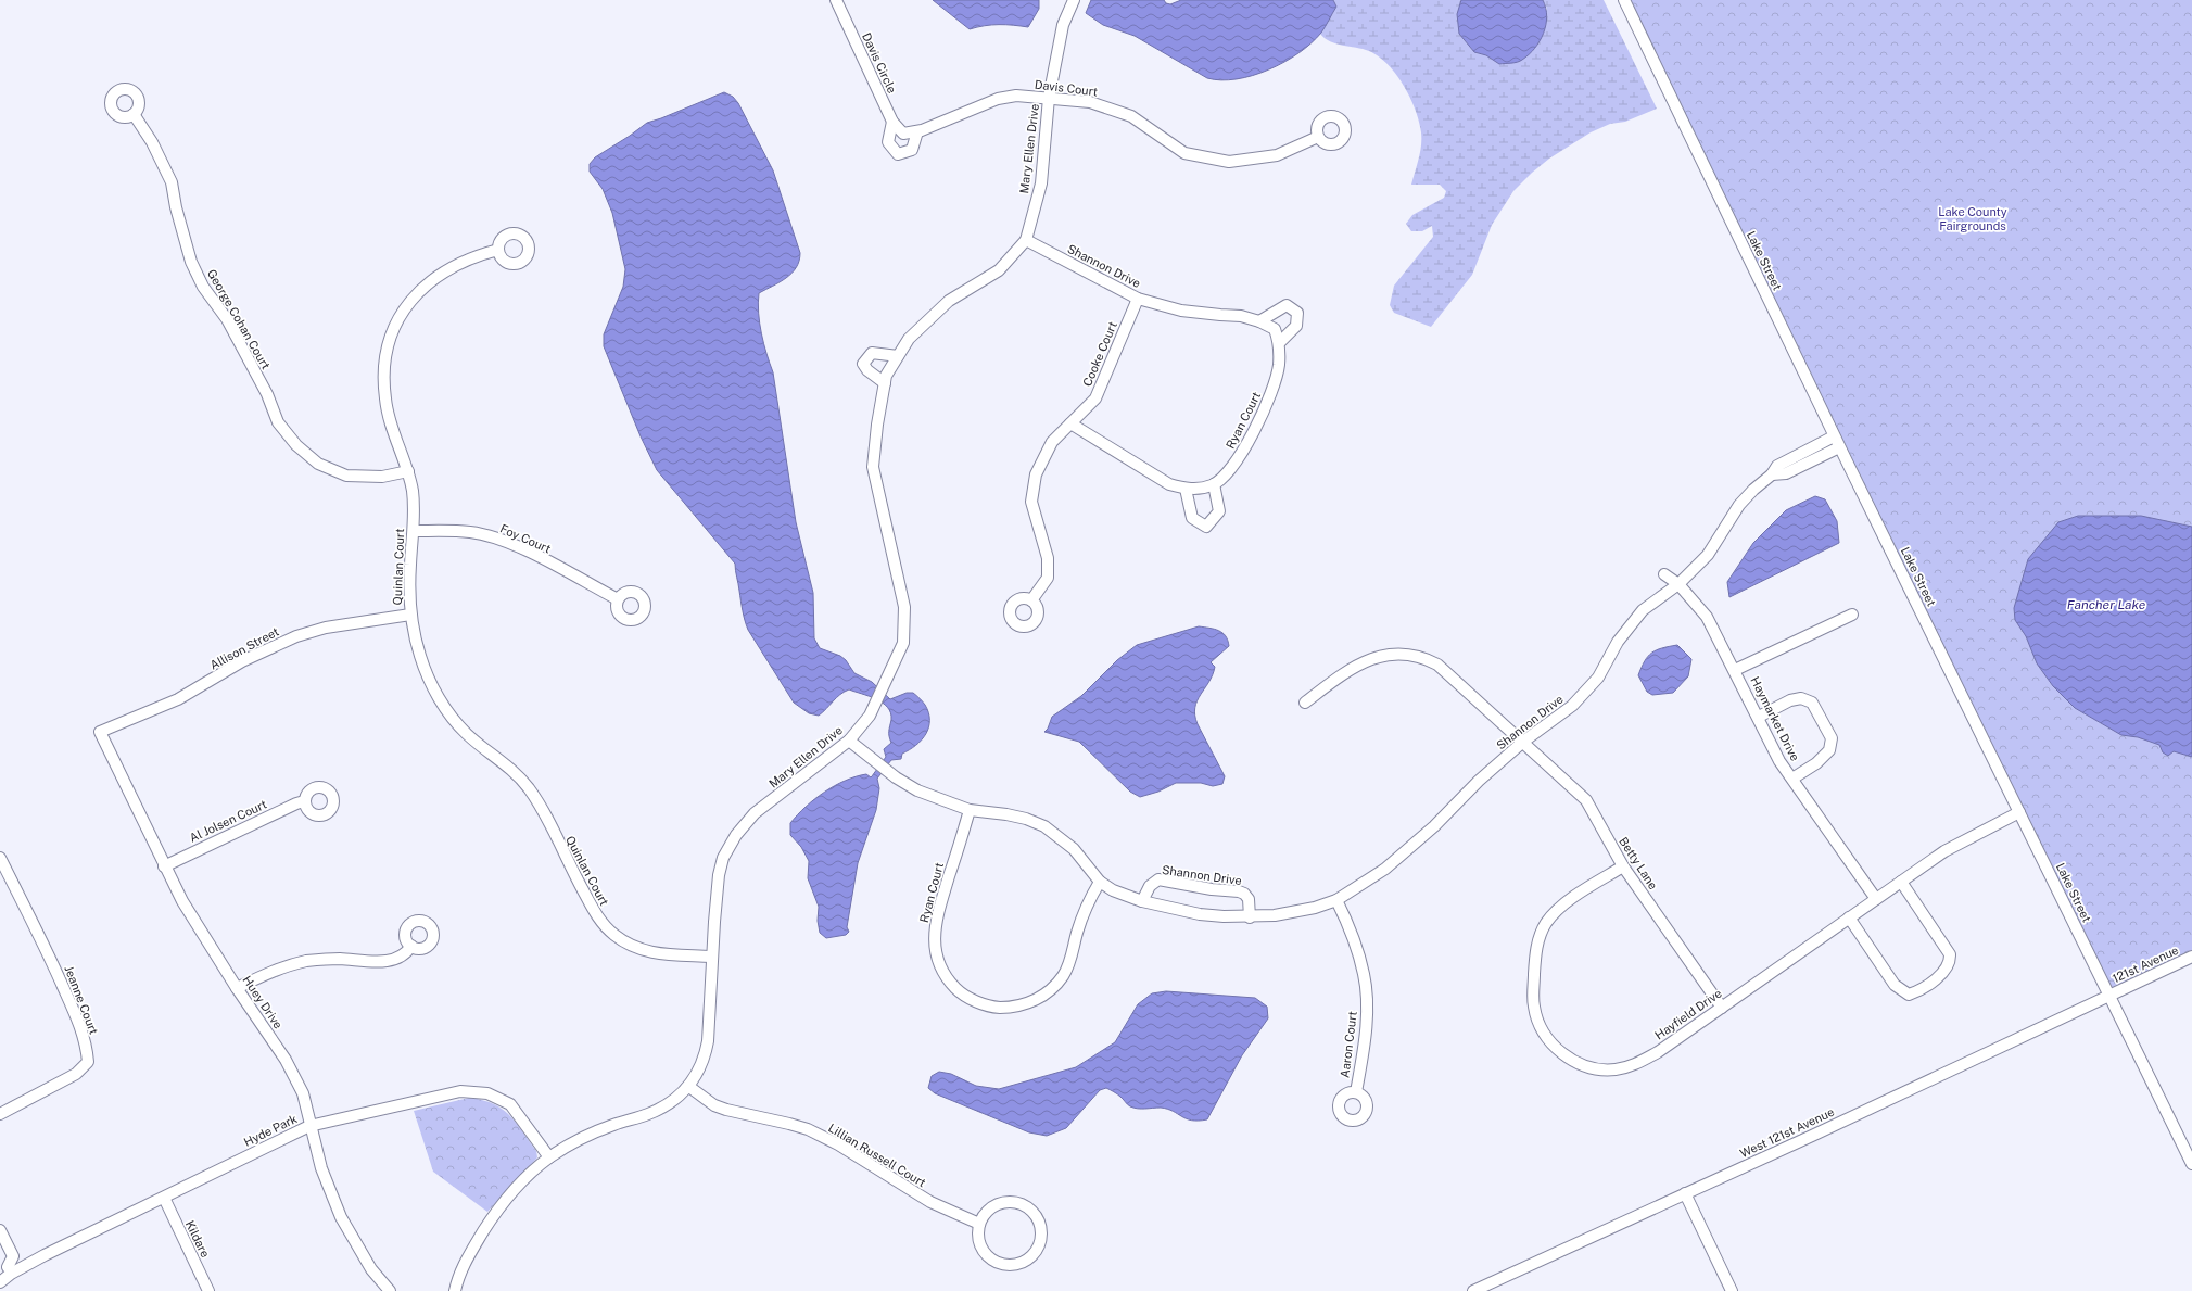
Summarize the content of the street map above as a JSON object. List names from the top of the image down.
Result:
{
  "streets": {
    "street": [
      "Davis Circle",
      "Davis Court",
      "Mary Ellen Drive",
      "Lake Street",
      "Shannon Drive",
      "George Cohan Court",
      "Cooke Court",
      "Ryan Court",
      "Foy Court",
      "Quinlan Court",
      "Allison Street",
      "Haymarket Drive",
      "Al Jolsen Court",
      "Betty Lane",
      "121st Avenue",
      "Jeanne Court",
      "Huey Drive",
      "Hayfield Drive",
      "Aaron Court",
      "Hyde Park",
      "West 121st Avenue",
      "Lillian Russell Court",
      "Kildare"
    ]
  },
  "crossings": [
    ["Davis Circle", "Davis Court"],
    ["Davis Court", "Mary Ellen Drive"],
    ["Mary Ellen Drive", "Shannon Drive"],
    ["Mary Ellen Drive", "Quinlan Court"],
    ["Mary Ellen Drive", "Hyde Park"],
    ["Mary Ellen Drive", "Lillian Russell Court"],
    ["Lake Street", "Shannon Drive"],
    ["Lake Street", "121st Avenue"],
    ["Lake Street", "Hayfield Drive"],
    ["Lake Street", "West 121st Avenue"],
    ["Shannon Drive", "Cooke Court"],
    ["Shannon Drive", "Ryan Court"],
    ["Shannon Drive", "Haymarket Drive"],
    ["Shannon Drive", "Betty Lane"],
    ["Shannon Drive", "Aaron Court"],
    ["George Cohan Court", "Quinlan Court"],
    ["Foy Court", "Quinlan Court"],
    ["Quinlan Court", "Allison Street"],
    ["Allison Street", "Huey Drive"],
    ["Haymarket Drive", "Hayfield Drive"],
    ["Al Jolsen Court", "Huey Drive"],
    ["Betty Lane", "Hayfield Drive"],
    ["121st Avenue", "West 121st Avenue"],
    ["Huey Drive", "Hyde Park"],
    ["Hyde Park", "Kildare"]
  ],
  "water": ["Fancher Lake"],
  "parks": ["Lake County Fairgrounds"]
}
